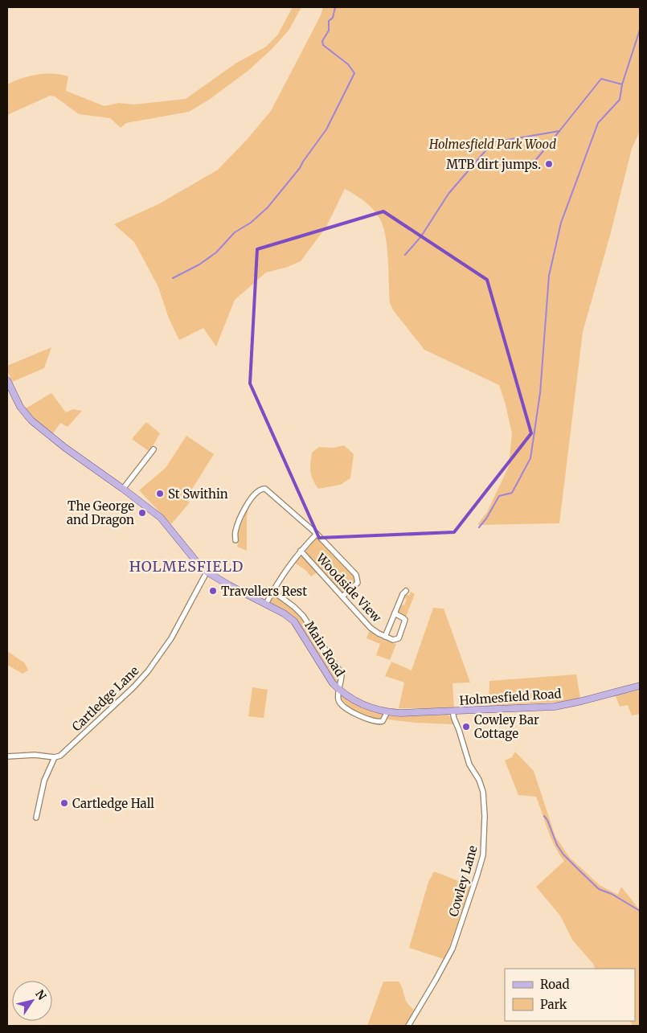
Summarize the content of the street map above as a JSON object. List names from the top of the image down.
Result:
{
  "streets": {
    "main road": ["Main Road", "Holmesfield Road"],
    "street": ["Woodside View", "Cartledge Lane", "Cowley Lane"]
  },
  "crossings": [
    ["Main Road", "Holmesfield Road"],
    ["Main Road", "Cartledge Lane"],
    ["Main Road", "Cowley Lane"],
    ["Holmesfield Road", "Cowley Lane"]
  ],
  "districts": ["HOLMESFIELD"],
  "parks": ["Holmesfield Park Wood"],
  "places": [
    "MTB dirt jumps.",
    "St Swithin",
    "The George and Dragon",
    "Travellers Rest",
    "Cowley Bar Cottage",
    "Cartledge Hall"
  ],
  "legend": ["Road", "Park"],
  "north": "top right"
}
